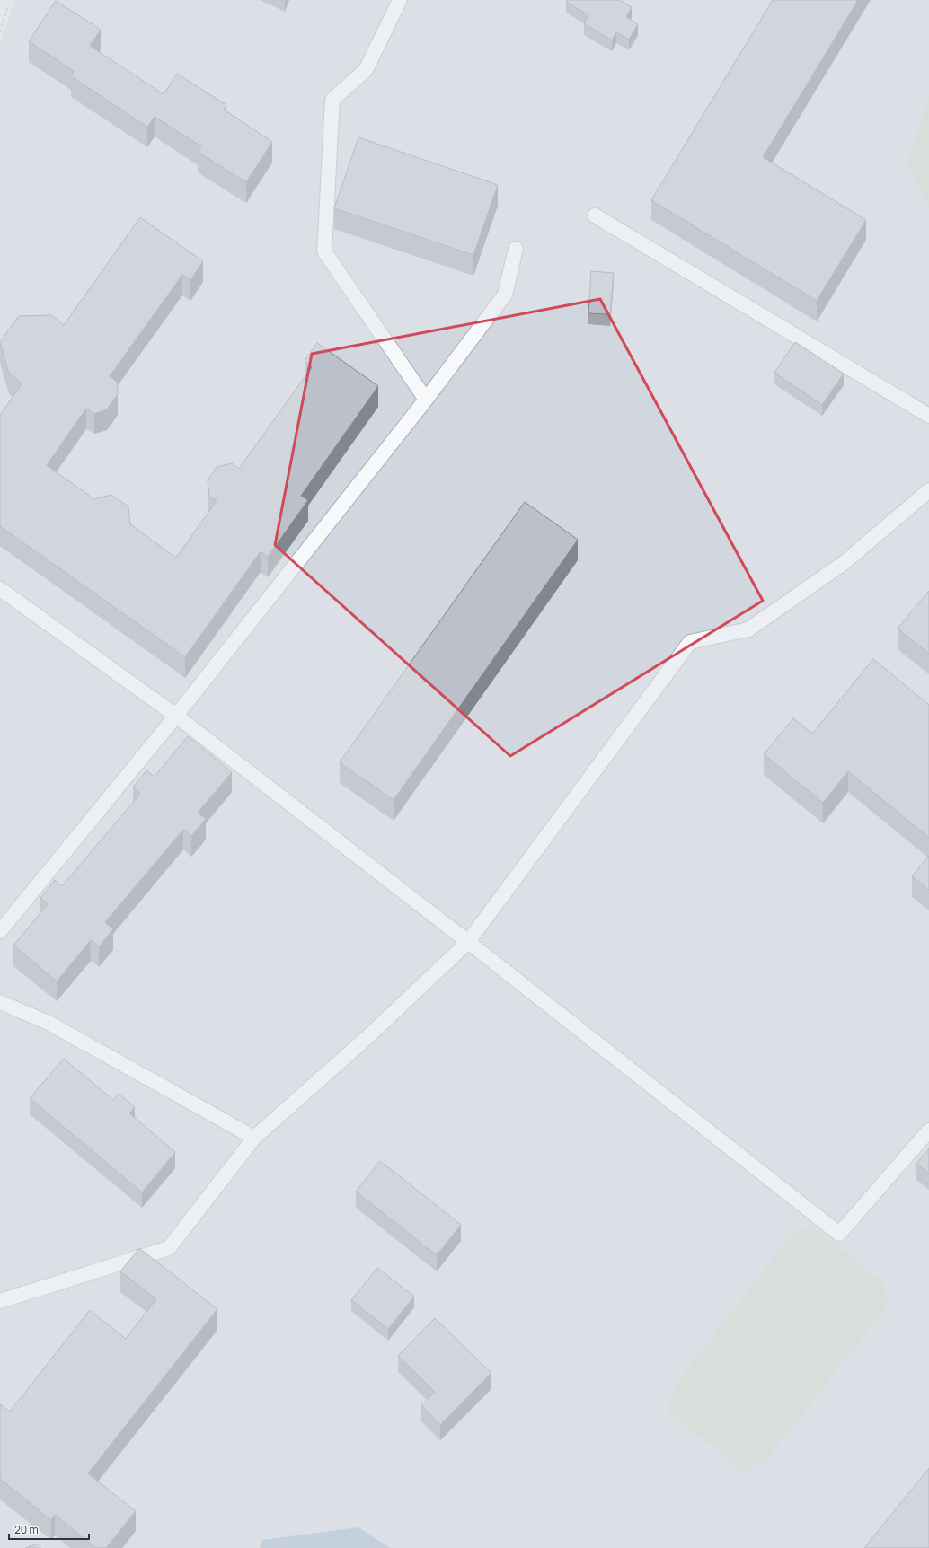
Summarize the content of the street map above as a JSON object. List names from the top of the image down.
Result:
{
  "scale_bar": "20 m"
}
